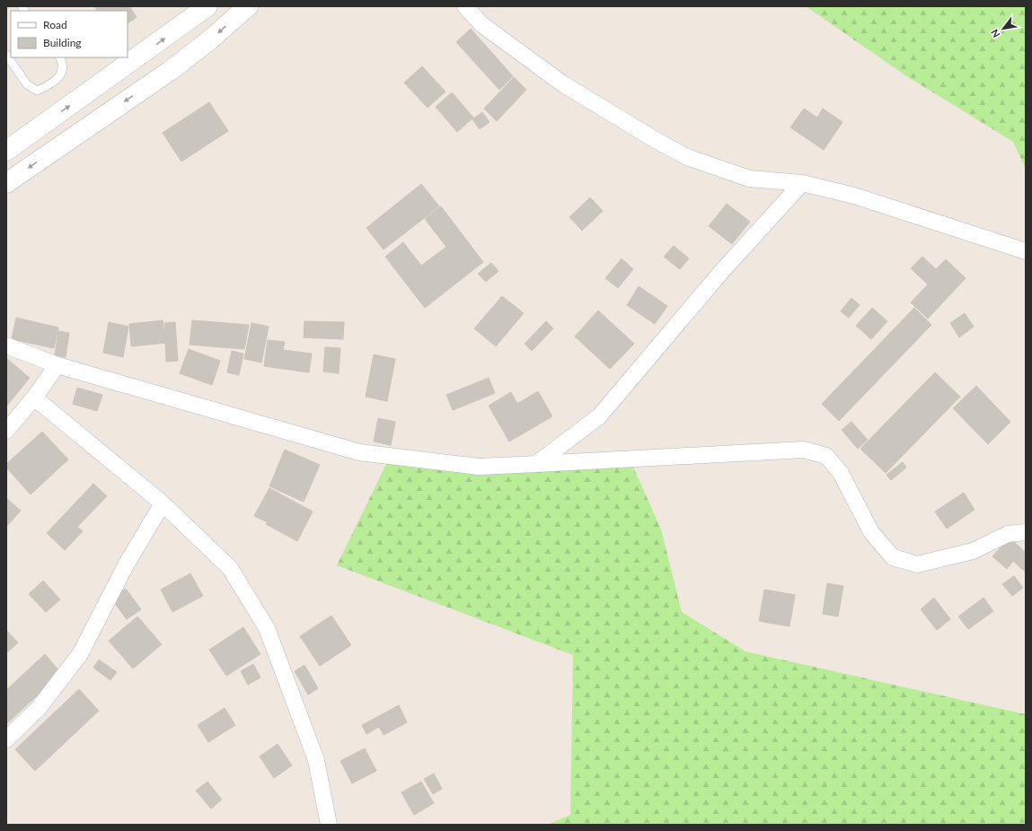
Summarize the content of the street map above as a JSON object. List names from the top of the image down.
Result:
{
  "legend": ["Road", "Building"],
  "north": "bottom left"
}
